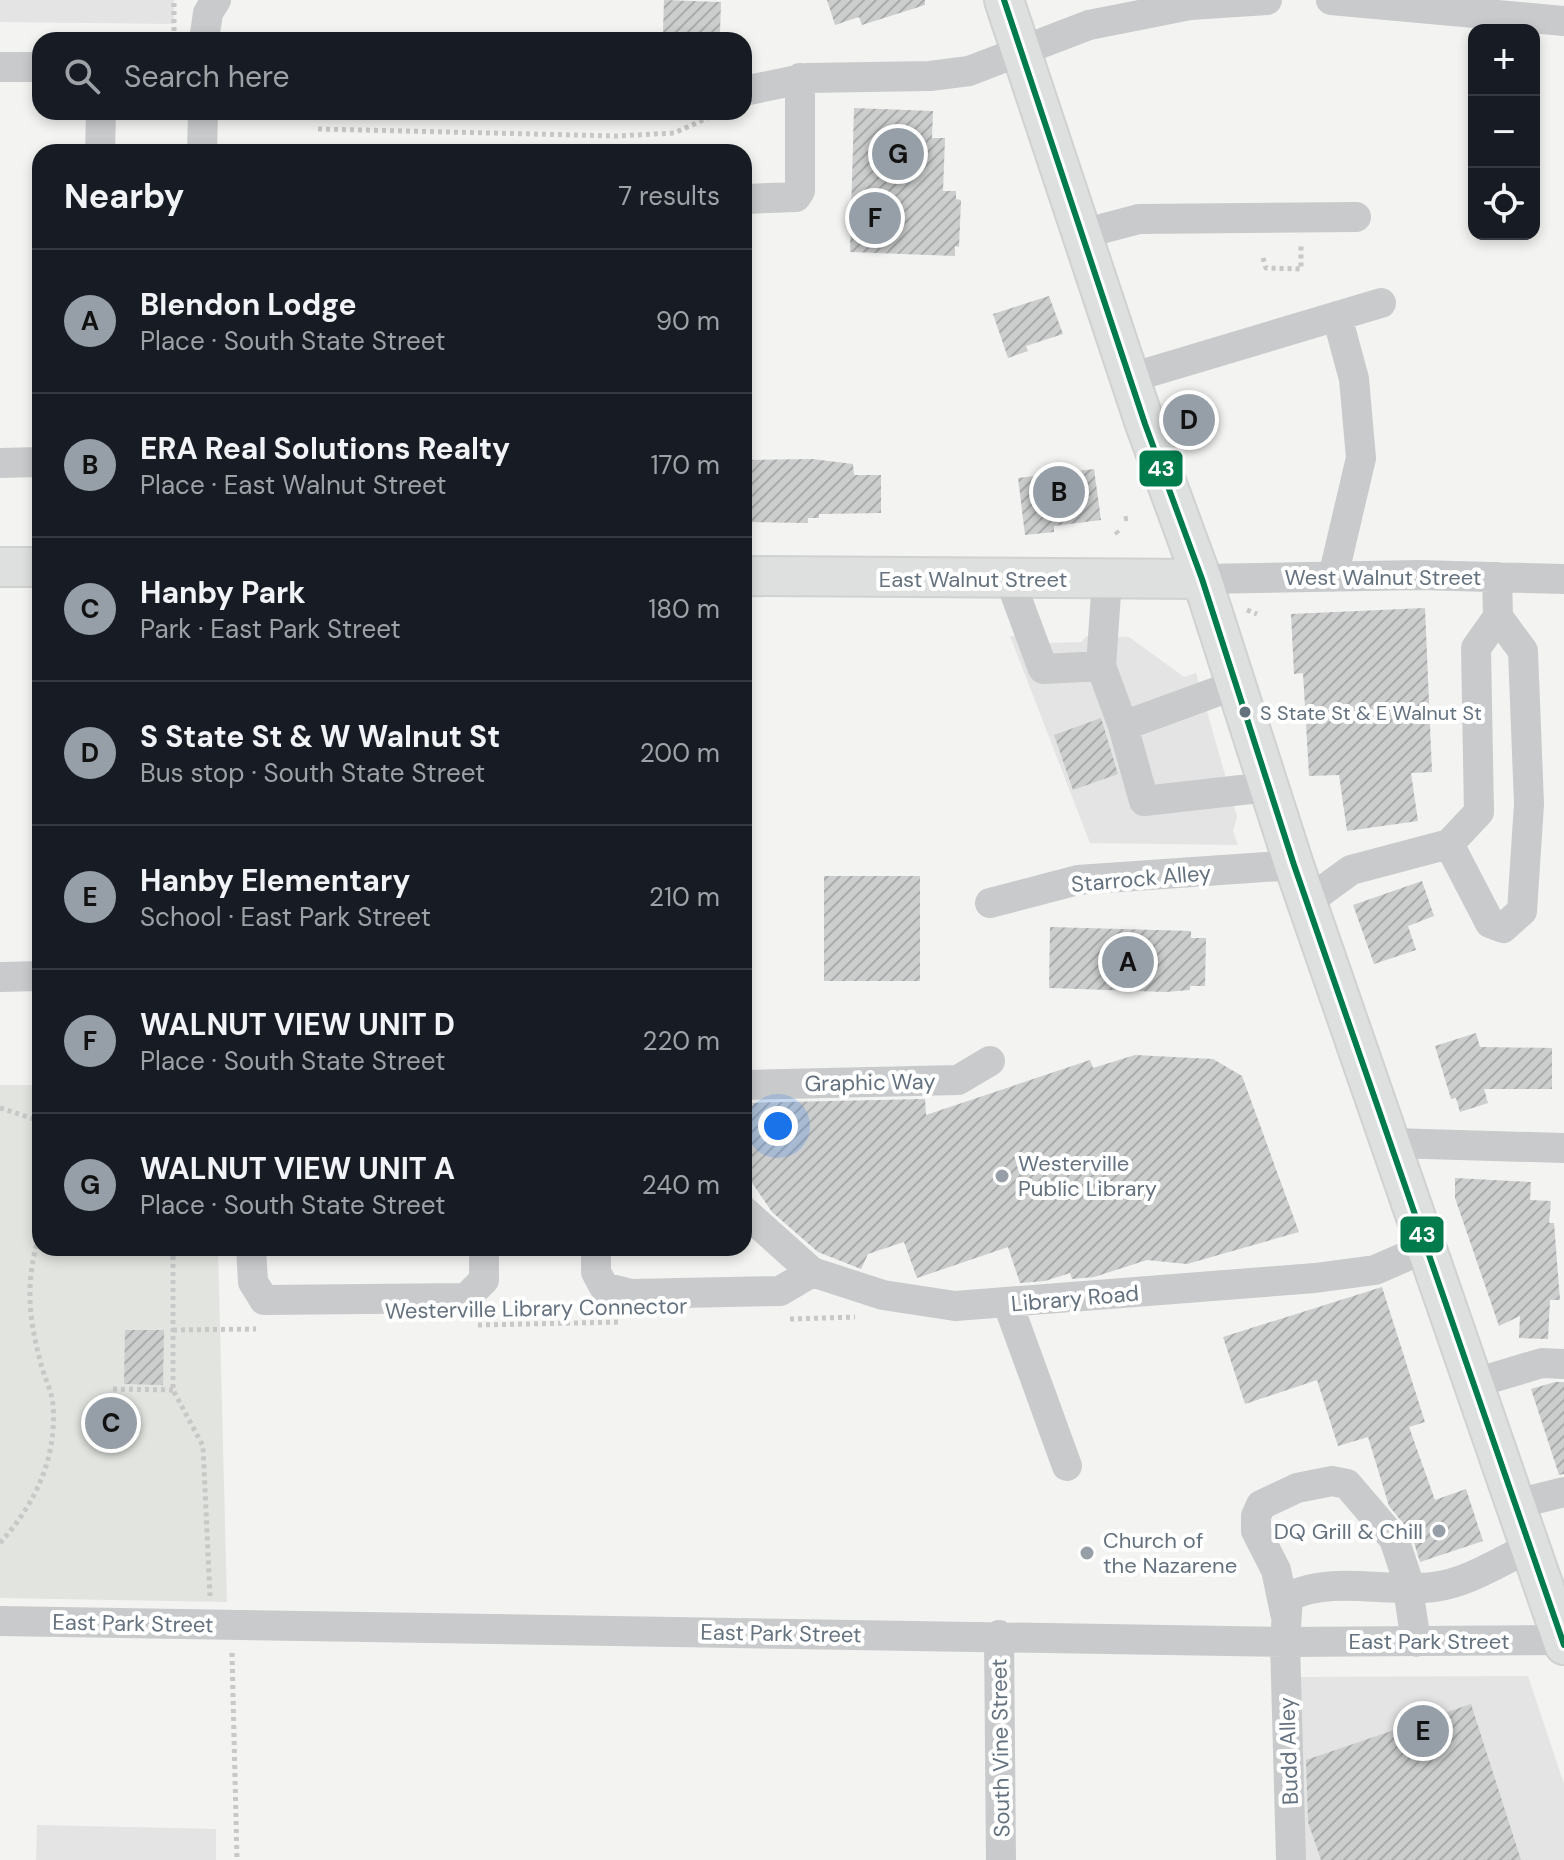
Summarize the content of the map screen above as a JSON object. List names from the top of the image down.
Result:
{
  "streets": {
    "main road": ["East Walnut Street"],
    "street": [
      "West Walnut Street",
      "Starrock Alley",
      "Graphic Way",
      "Library Road",
      "East Park Street",
      "South Vine Street",
      "Budd Alley"
    ],
    "path": ["Westerville Library Connector"]
  },
  "crossings": [
    ["West Walnut Street", "East Walnut Street"],
    ["East Park Street", "South Vine Street"],
    ["East Park Street", "Budd Alley"]
  ],
  "places": [
    "S State St & E Walnut St",
    "Westerville Public Library",
    "DQ Grill & Chill",
    "Church of the Nazarene"
  ],
  "lines": ["transit line 43"],
  "page": {
    "map_buttons": ["+", "−"],
    "search": "Search here",
    "pins": [
      "G",
      "F",
      "D",
      "B",
      "A",
      "C",
      "E"
    ],
    "heading": ["Nearby", "7 results"],
    "list": [
      {
        "mark": "A",
        "name": "Blendon Lodge",
        "note": "Place · South State Street",
        "value": "90 m"
      },
      {
        "mark": "B",
        "name": "ERA Real Solutions Realty",
        "note": "Place · East Walnut Street",
        "value": "170 m"
      },
      {
        "mark": "C",
        "name": "Hanby Park",
        "note": "Park · East Park Street",
        "value": "180 m"
      },
      {
        "mark": "D",
        "name": "S State St & W Walnut St",
        "note": "Bus stop · South State Street",
        "value": "200 m"
      },
      {
        "mark": "E",
        "name": "Hanby Elementary",
        "note": "School · East Park Street",
        "value": "210 m"
      },
      {
        "mark": "F",
        "name": "WALNUT VIEW UNIT D",
        "note": "Place · South State Street",
        "value": "220 m"
      },
      {
        "mark": "G",
        "name": "WALNUT VIEW UNIT A",
        "note": "Place · South State Street",
        "value": "240 m"
      }
    ]
  }
}
